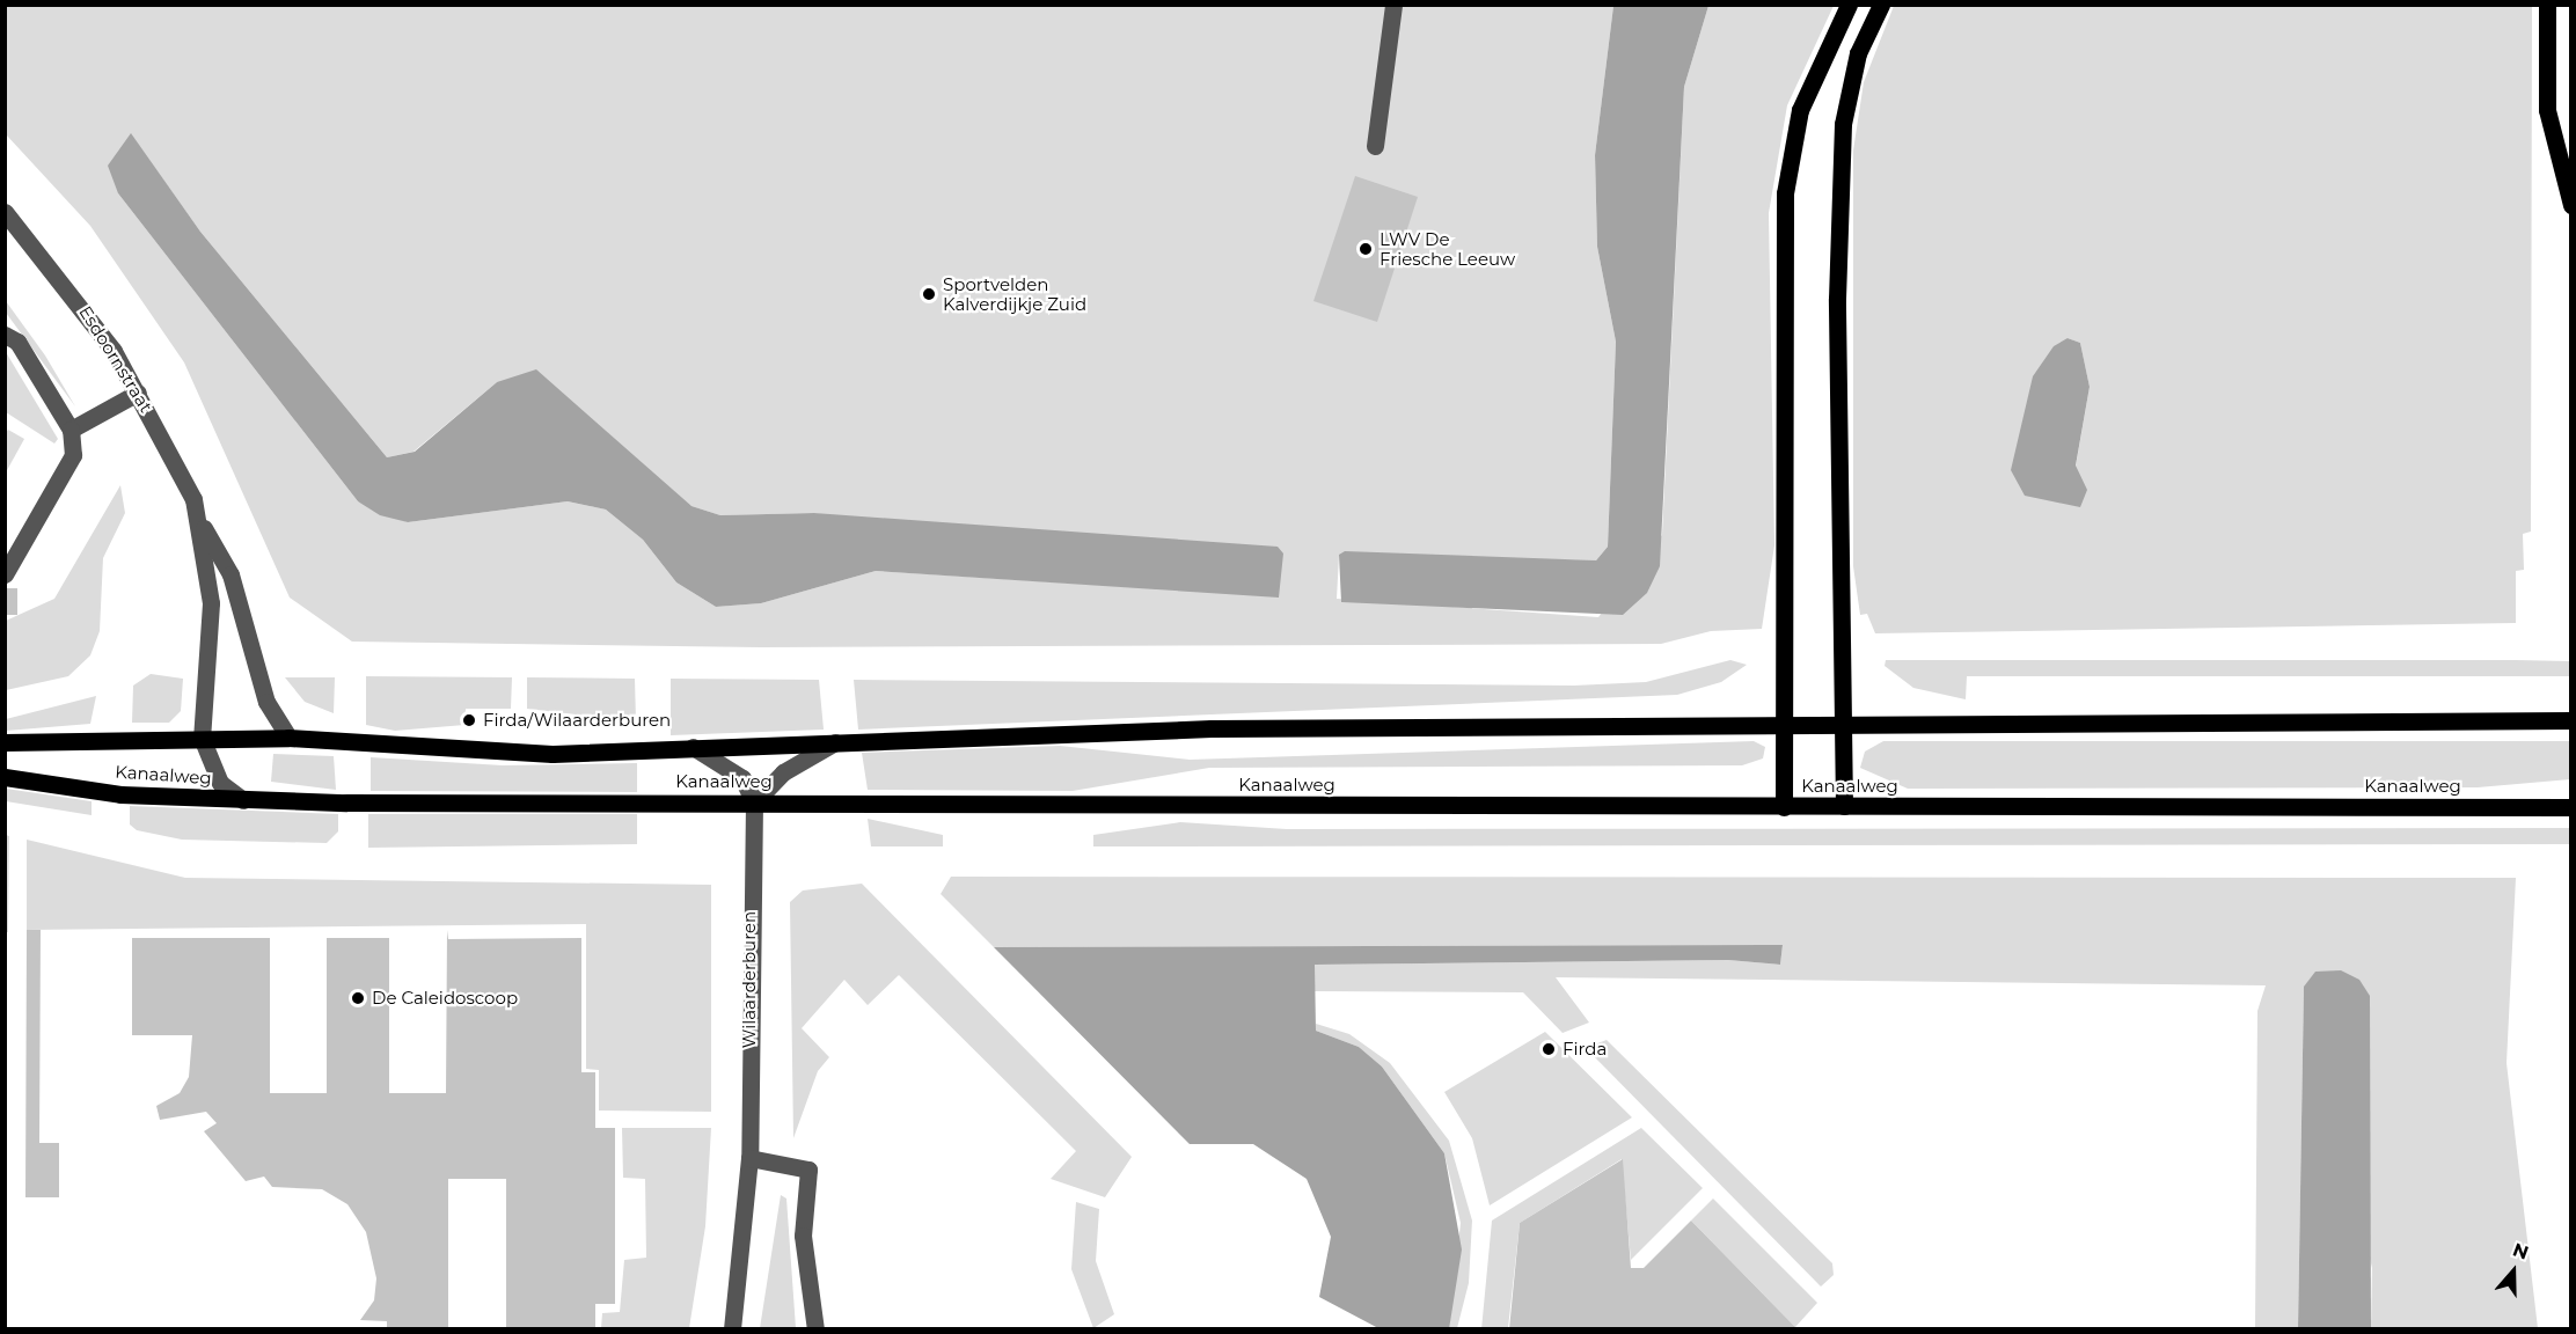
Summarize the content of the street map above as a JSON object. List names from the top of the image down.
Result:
{
  "streets": {
    "main road": ["Kanaalweg"],
    "street": ["Esdoornstraat", "Wilaarderburen"]
  },
  "crossings": [
    ["Esdoornstraat", "Kanaalweg"],
    ["Kanaalweg", "Wilaarderburen"]
  ],
  "places": [
    "LWV De Friesche Leeuw",
    "Sportvelden Kalverdijkje Zuid",
    "Firda/Wilaarderburen",
    "De Caleidoscoop",
    "Firda"
  ],
  "north": "top"
}
